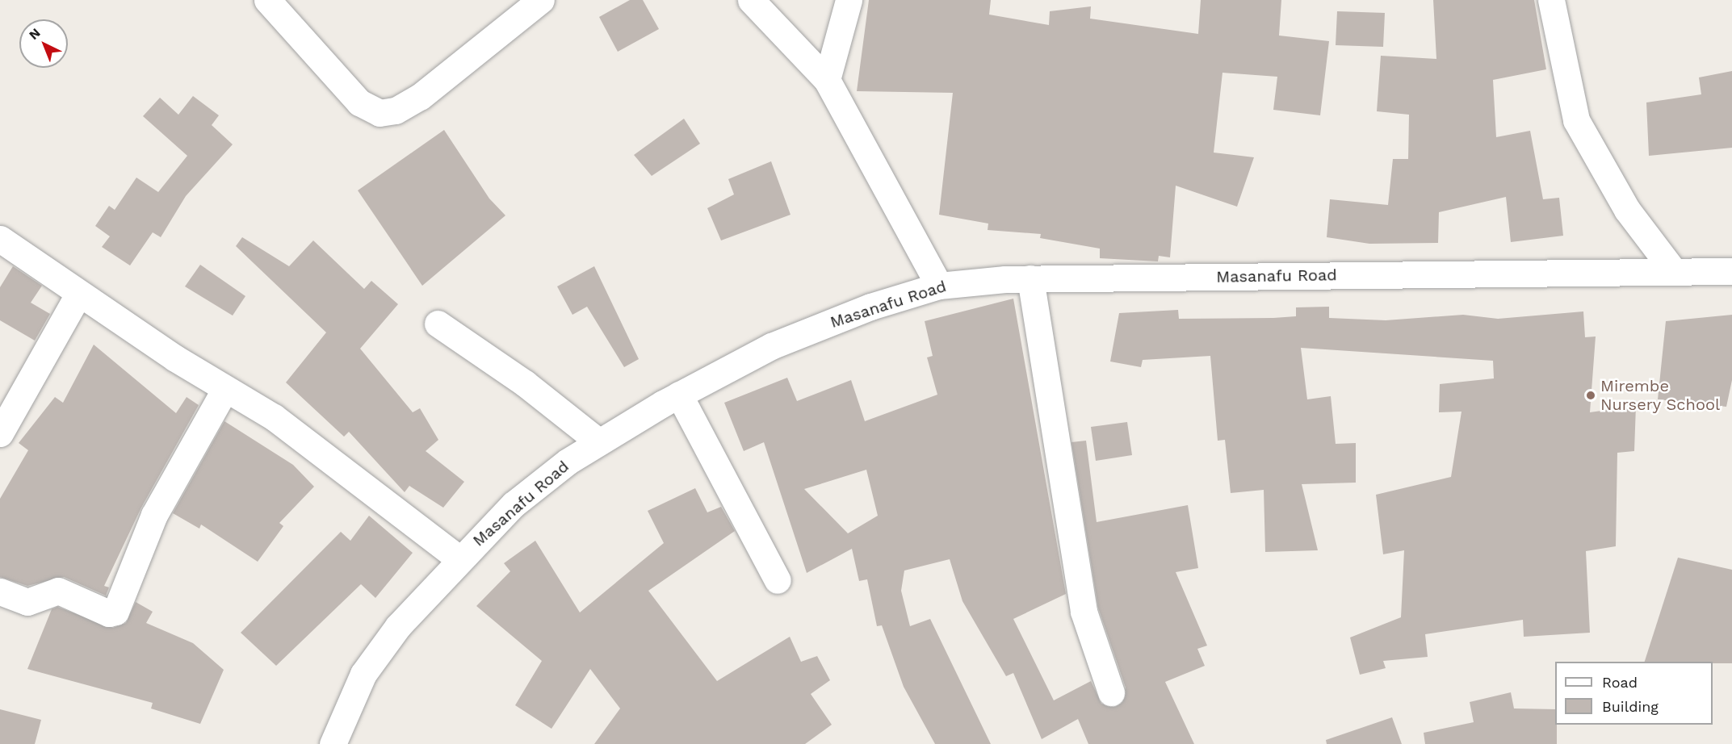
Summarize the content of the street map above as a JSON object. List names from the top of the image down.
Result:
{
  "streets": {
    "street": ["Masanafu Road"]
  },
  "places": ["Mirembe Nursery School"],
  "legend": ["Road", "Building"],
  "north": "top left"
}
